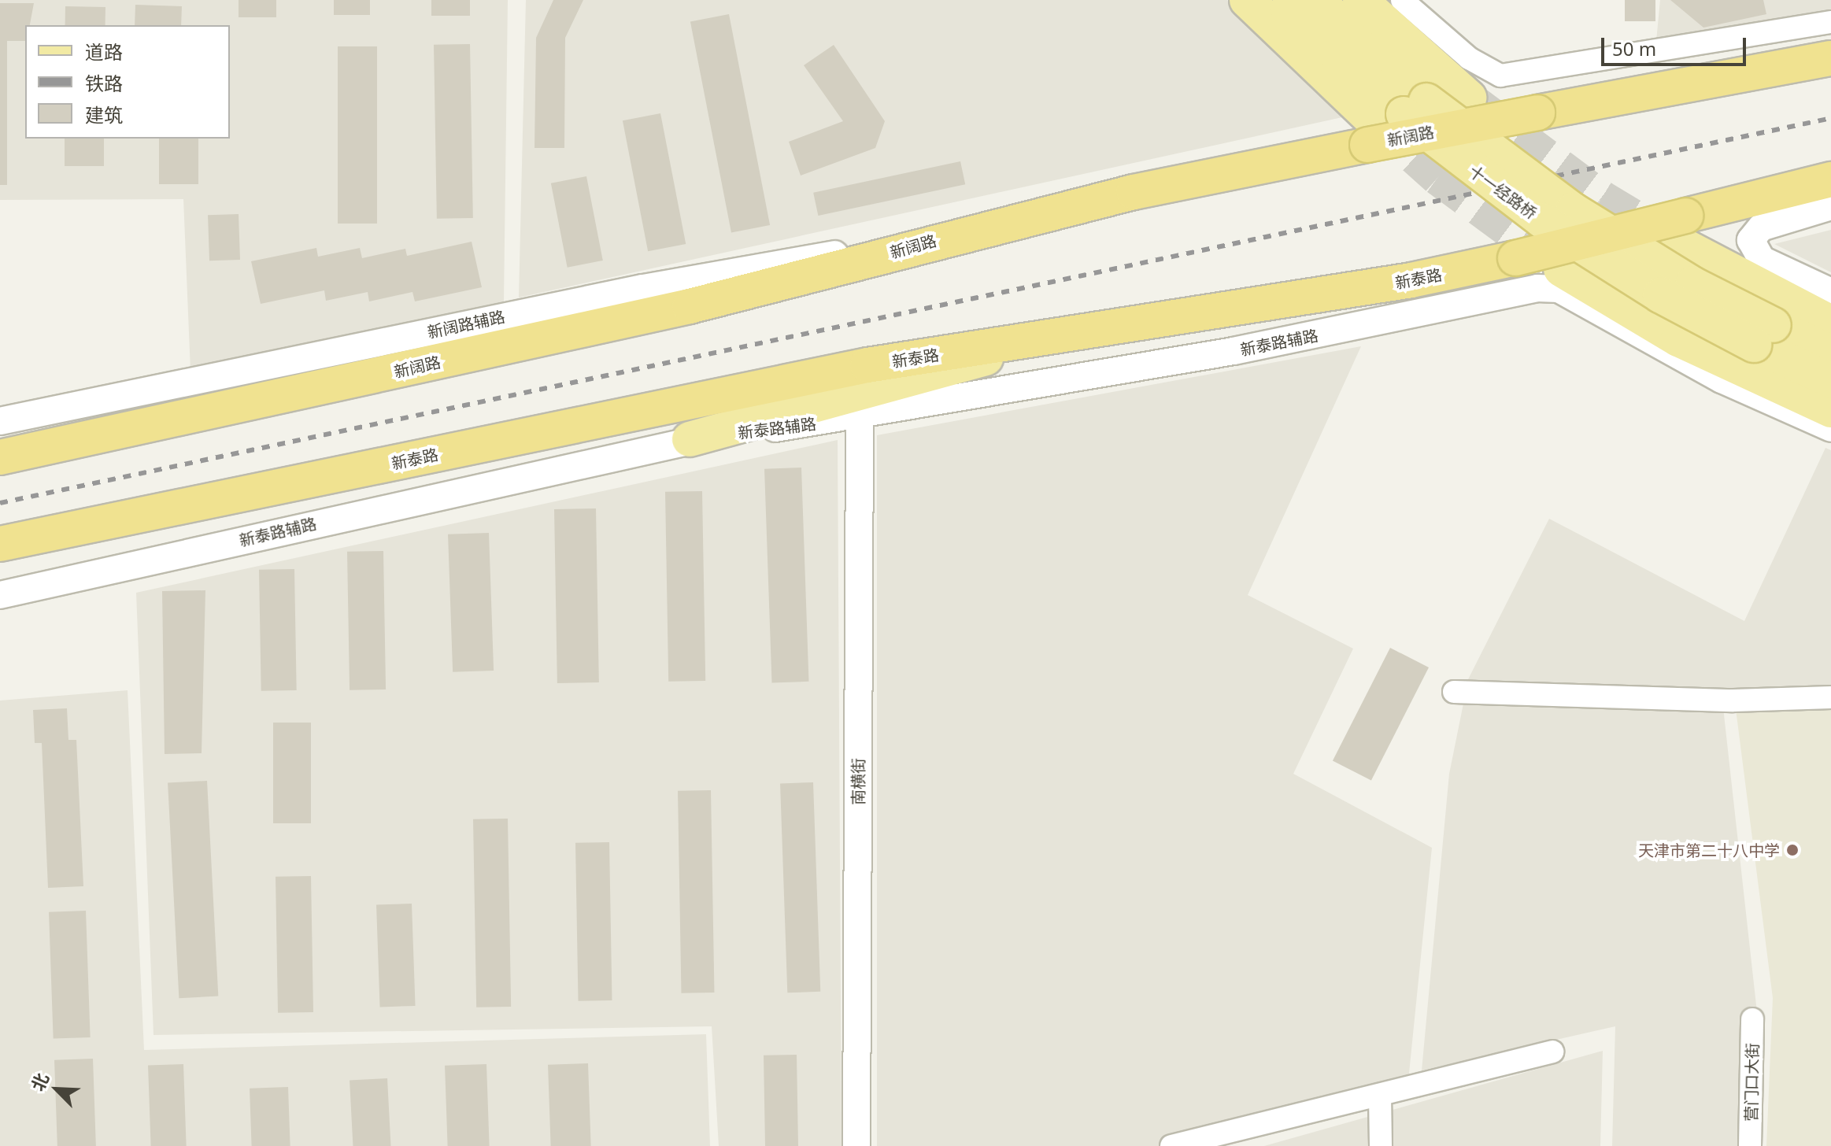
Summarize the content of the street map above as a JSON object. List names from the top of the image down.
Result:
{
  "streets": {
    "highway": ["新阔路", "新泰路"],
    "main road": ["十一经路桥"],
    "street": [
      "新阔路辅路",
      "新泰路辅路",
      "南横街",
      "营门口大街"
    ]
  },
  "crossings": [
    ["新阔路", "新阔路辅路"],
    ["新泰路辅路", "南横街"]
  ],
  "places": ["天津市第二十八中学"],
  "legend": ["道路", "铁路", "建筑"],
  "scale_bar": "50 m",
  "north": "top left"
}
